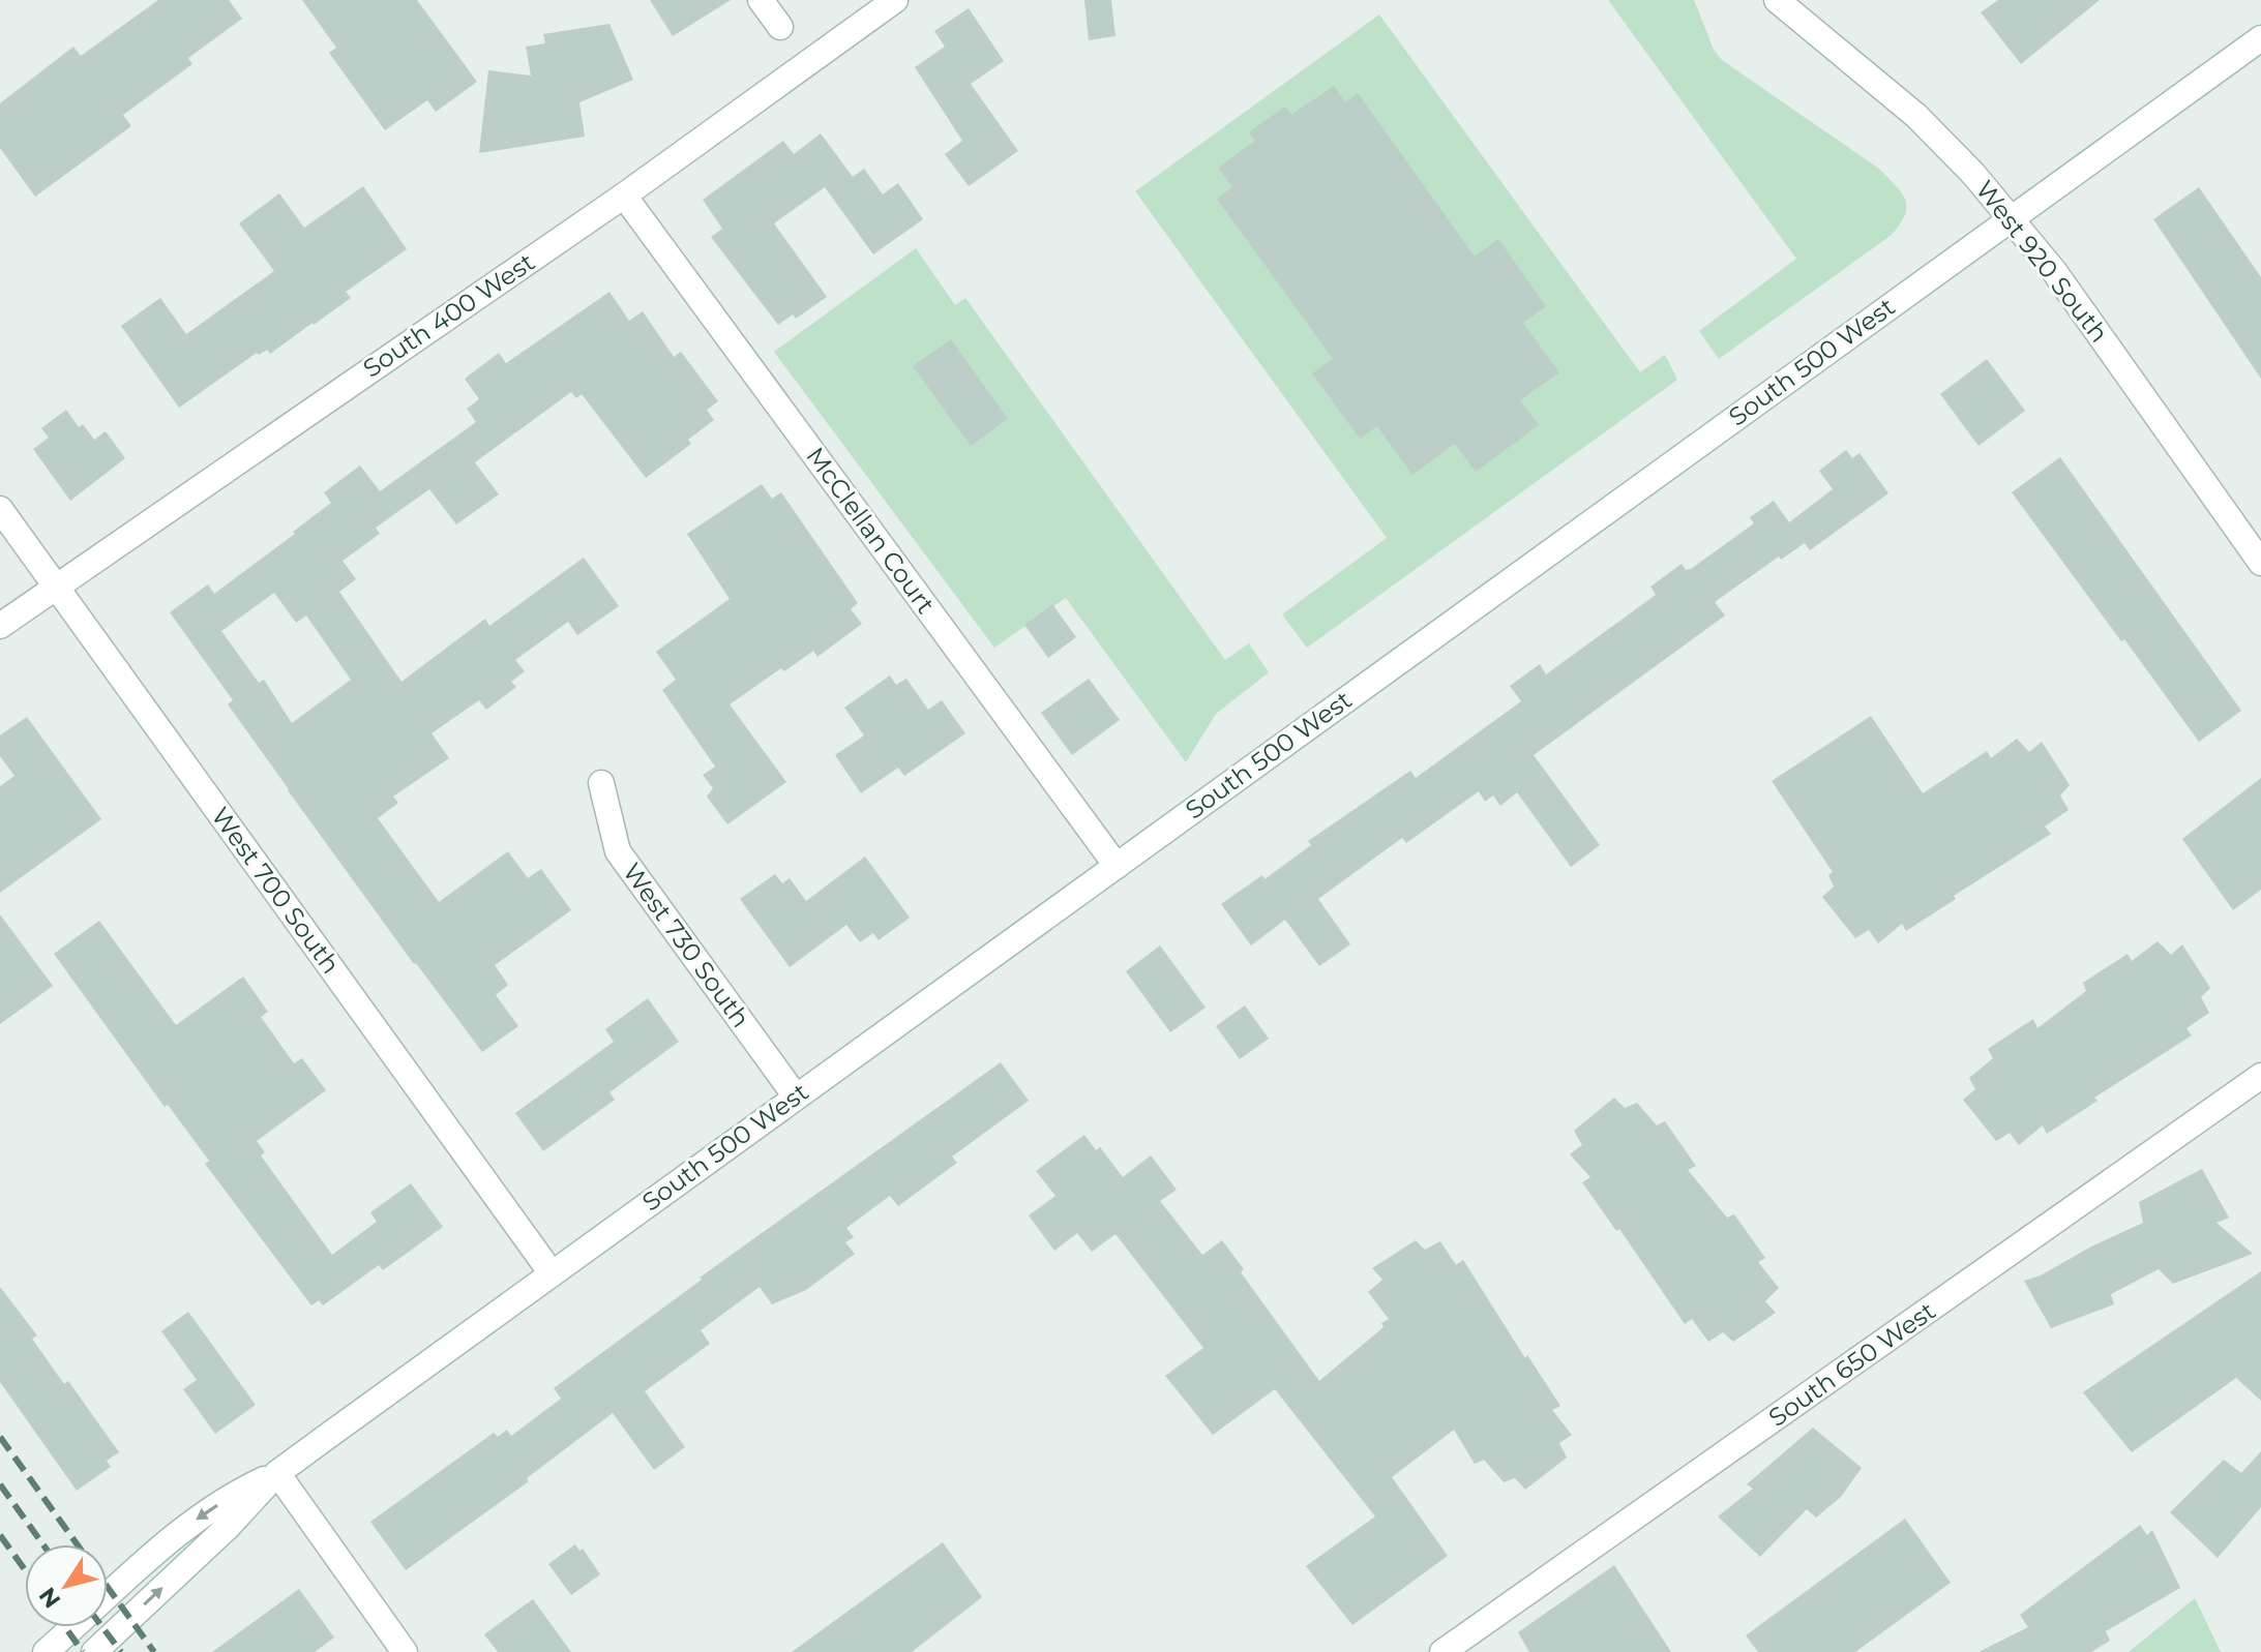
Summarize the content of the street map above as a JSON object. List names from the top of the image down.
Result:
{
  "streets": {
    "street": [
      "West 920 South",
      "South 400 West",
      "South 500 West",
      "McClellan Court",
      "West 700 South",
      "West 730 South",
      "South 650 West"
    ]
  },
  "crossings": [
    ["West 920 South", "South 500 West"],
    ["South 400 West", "McClellan Court"],
    ["South 400 West", "West 700 South"],
    ["South 500 West", "McClellan Court"],
    ["South 500 West", "West 700 South"],
    ["South 500 West", "West 730 South"]
  ],
  "north": "bottom left"
}
